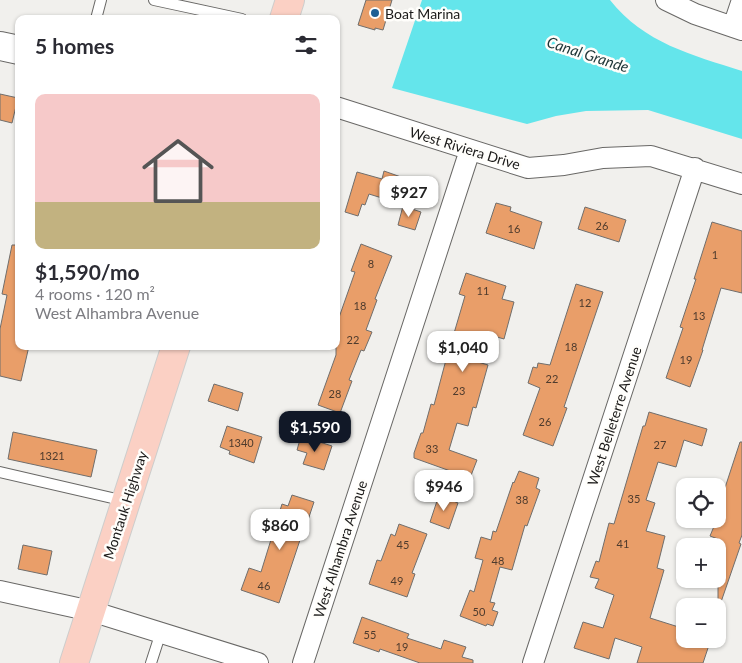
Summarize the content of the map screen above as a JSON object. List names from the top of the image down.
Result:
{
  "streets": {
    "main road": ["Montauk Highway"],
    "street": ["West Riviera Drive", "West Belleterre Avenue", "West Alhambra Avenue"]
  },
  "crossings": [
    ["West Riviera Drive", "West Belleterre Avenue"],
    ["West Riviera Drive", "West Alhambra Avenue"]
  ],
  "water": ["Canal Grande"],
  "places": ["Boat Marina"],
  "house_numbers": [
    "26",
    "16",
    "1",
    "8",
    "11",
    "12",
    "18",
    "13",
    "22",
    "18",
    "19",
    "22",
    "23",
    "28",
    "26",
    "1340",
    "27",
    "33",
    "1321",
    "35",
    "38",
    "41",
    "45",
    "48",
    "49",
    "46",
    "50",
    "55",
    "19"
  ],
  "page": {
    "heading": "5 homes",
    "list": [
      {
        "name": "$1,590/mo",
        "note": "4 rooms · 120 m² · West Alhambra Avenue"
      }
    ],
    "price": [
      "$927",
      "$1,040",
      "$1,590",
      "$946",
      "$860"
    ],
    "map_buttons": ["+", "−"]
  }
}
